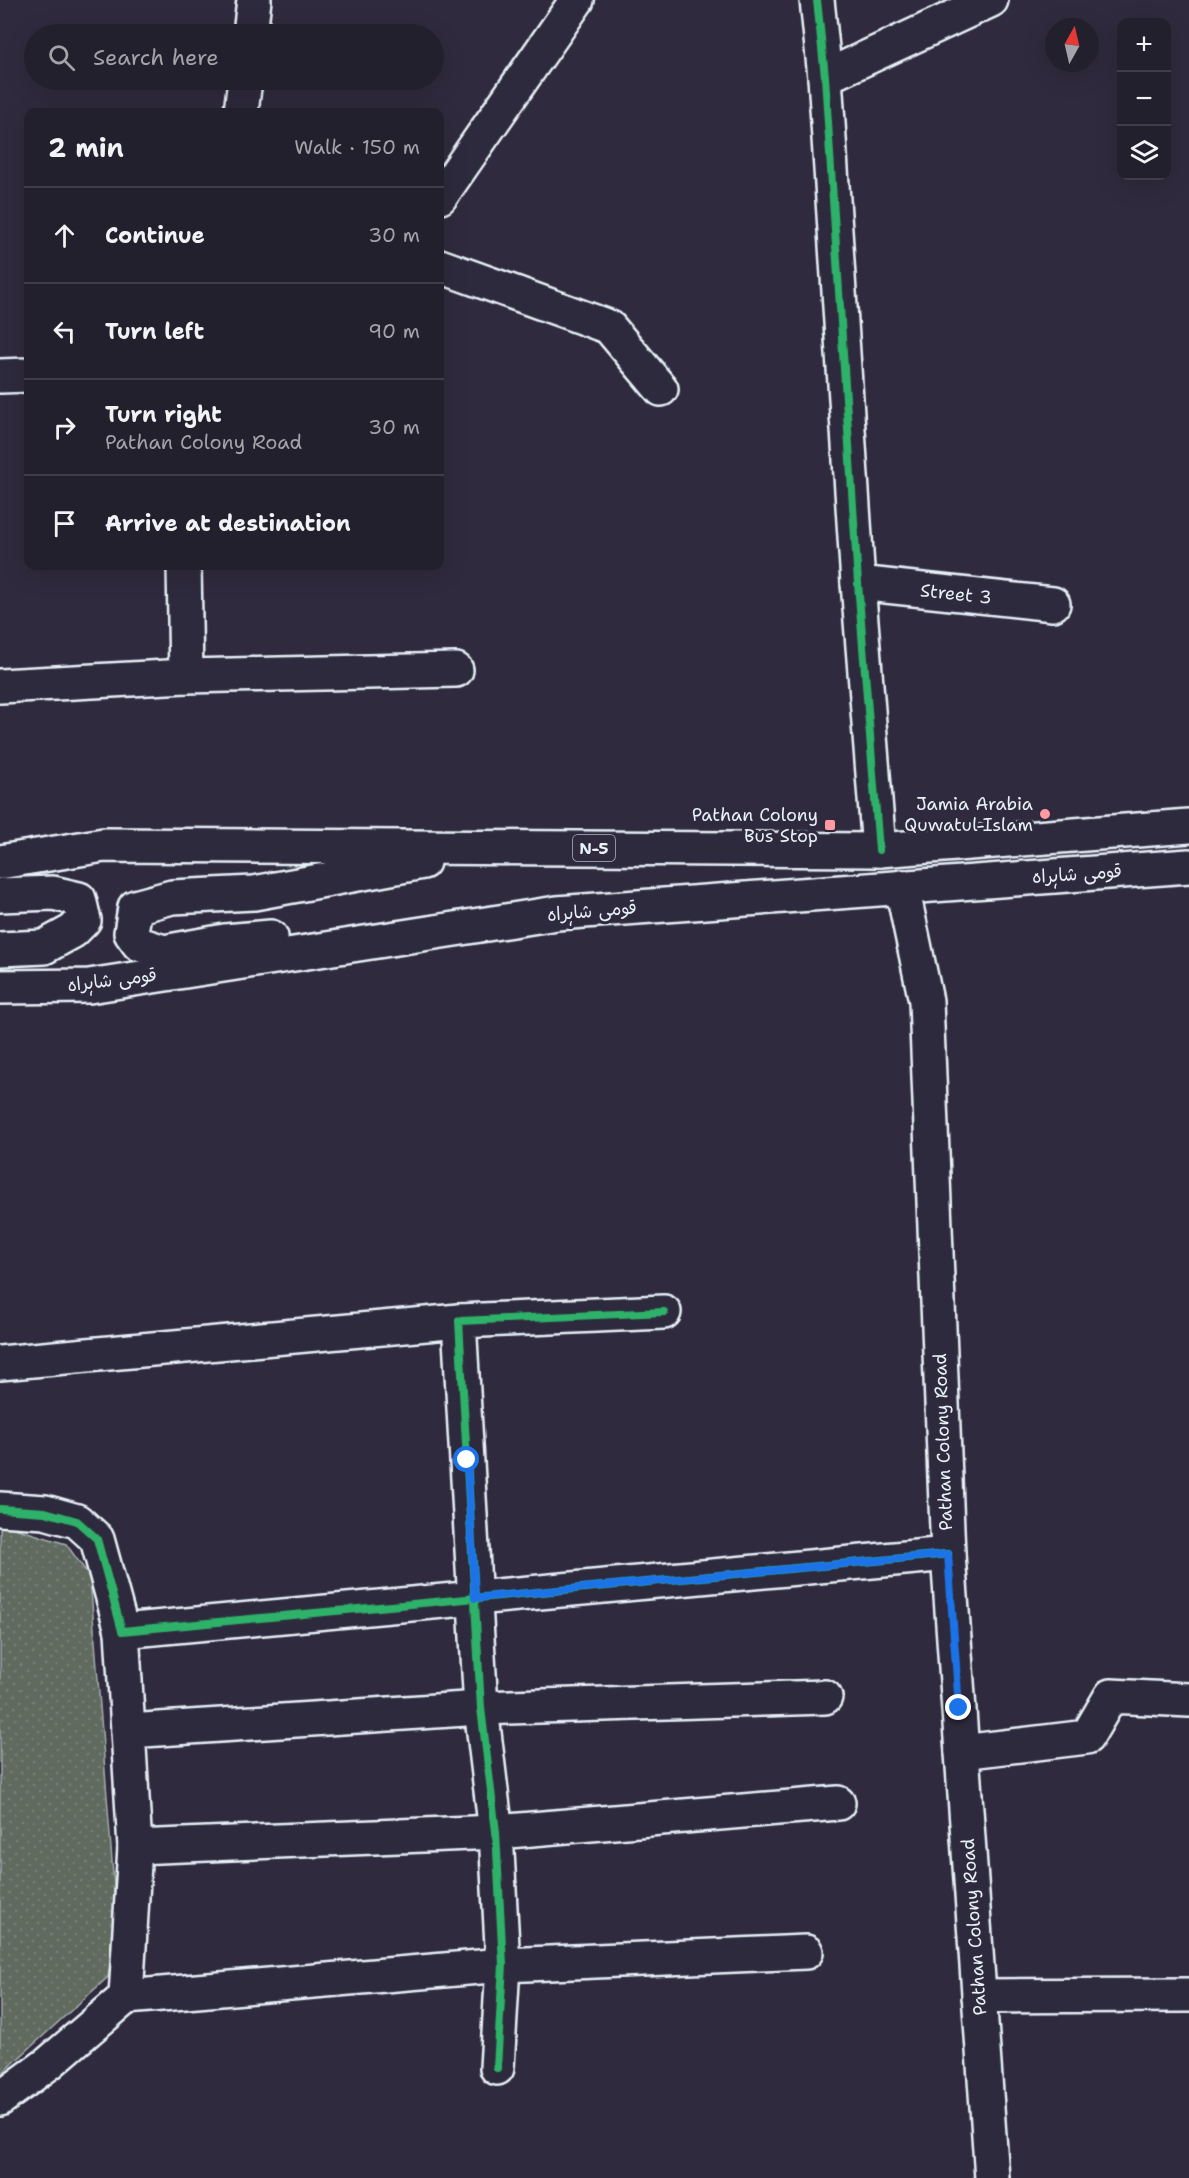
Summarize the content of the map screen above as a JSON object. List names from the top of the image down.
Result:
{
  "streets": {
    "main road": [
      "Street 3",
      "N-5",
      "قومی شاہراہ",
      "Pathan Colony Road"
    ]
  },
  "crossings": [
    ["قومی شاہراہ", "Pathan Colony Road"]
  ],
  "places": {
    "other": ["Jamia Arabia Quwatul-Islam"],
    "transit": ["Pathan Colony Bus Stop"]
  },
  "north": "top",
  "page": {
    "map_buttons": ["+", "−"],
    "search": "Search here",
    "heading": ["2 min", "Walk · 150 m"],
    "list": [
      ["Continue", "30 m"],
      ["Turn left", "90 m"],
      ["Turn right", "Pathan Colony Road", "30 m"],
      "Arrive at destination"
    ]
  }
}
